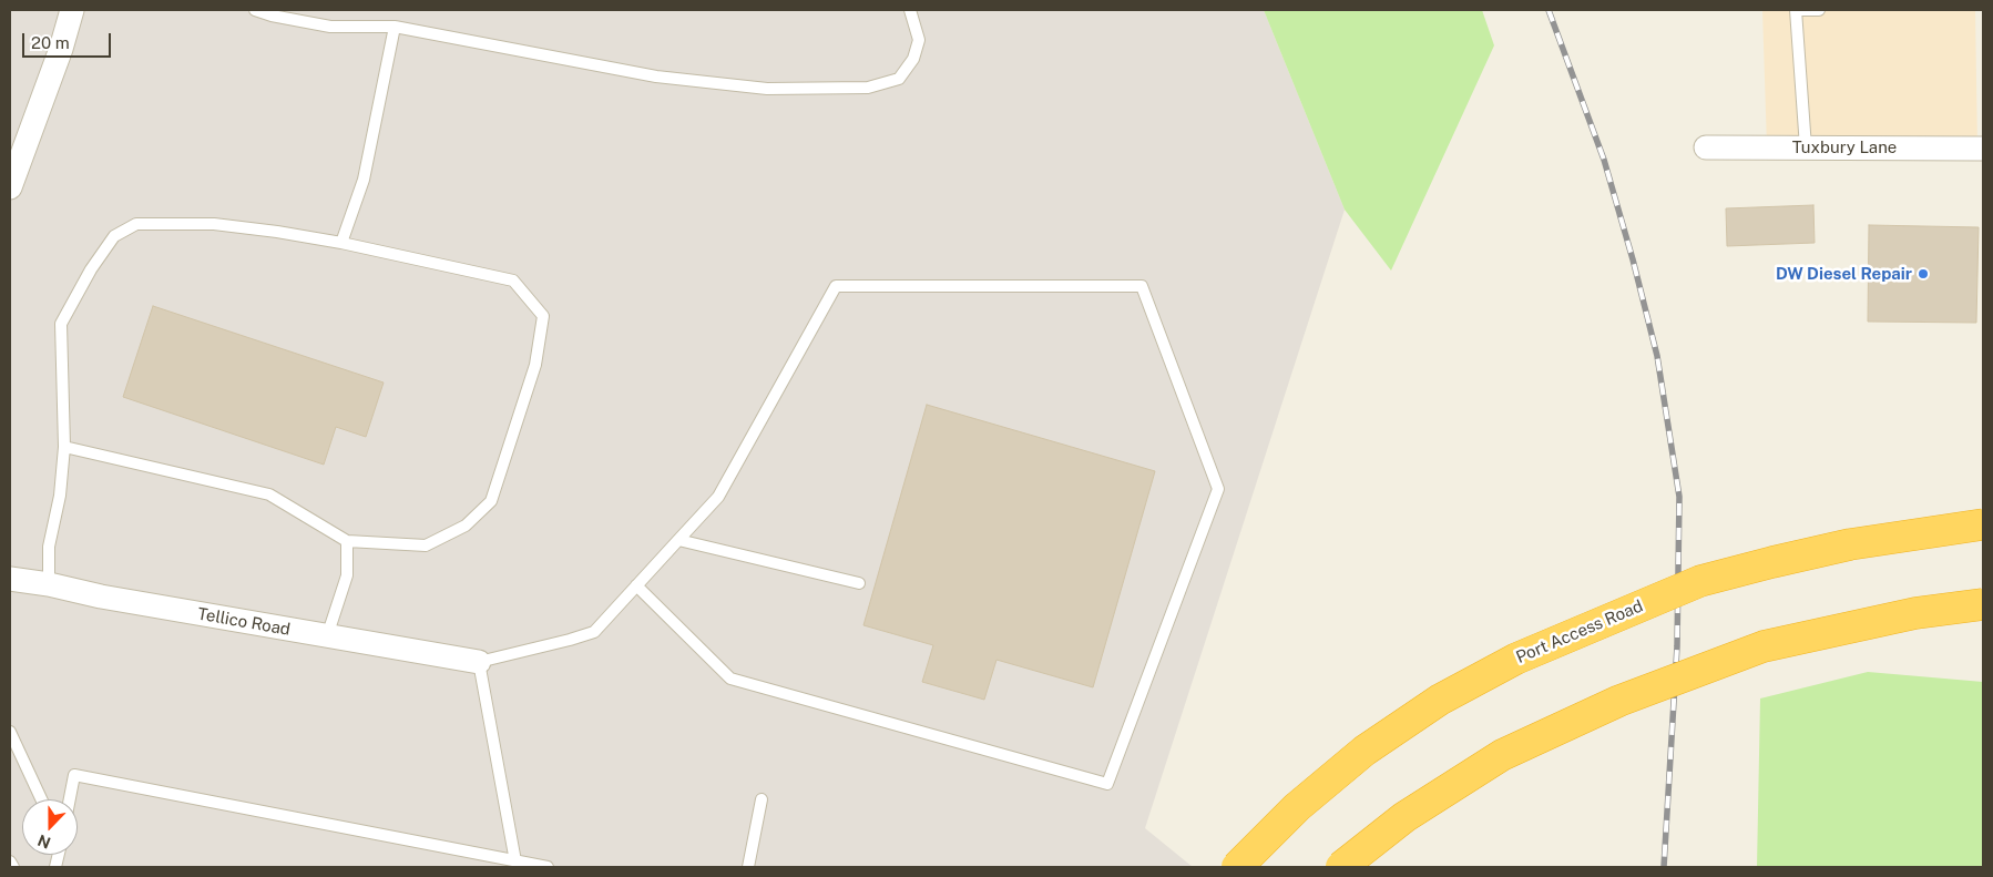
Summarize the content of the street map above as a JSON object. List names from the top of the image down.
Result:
{
  "streets": {
    "highway": ["Port Access Road"],
    "street": ["Tuxbury Lane", "Tellico Road"]
  },
  "places": ["DW Diesel Repair"],
  "scale_bar": "20 m",
  "north": "bottom"
}
